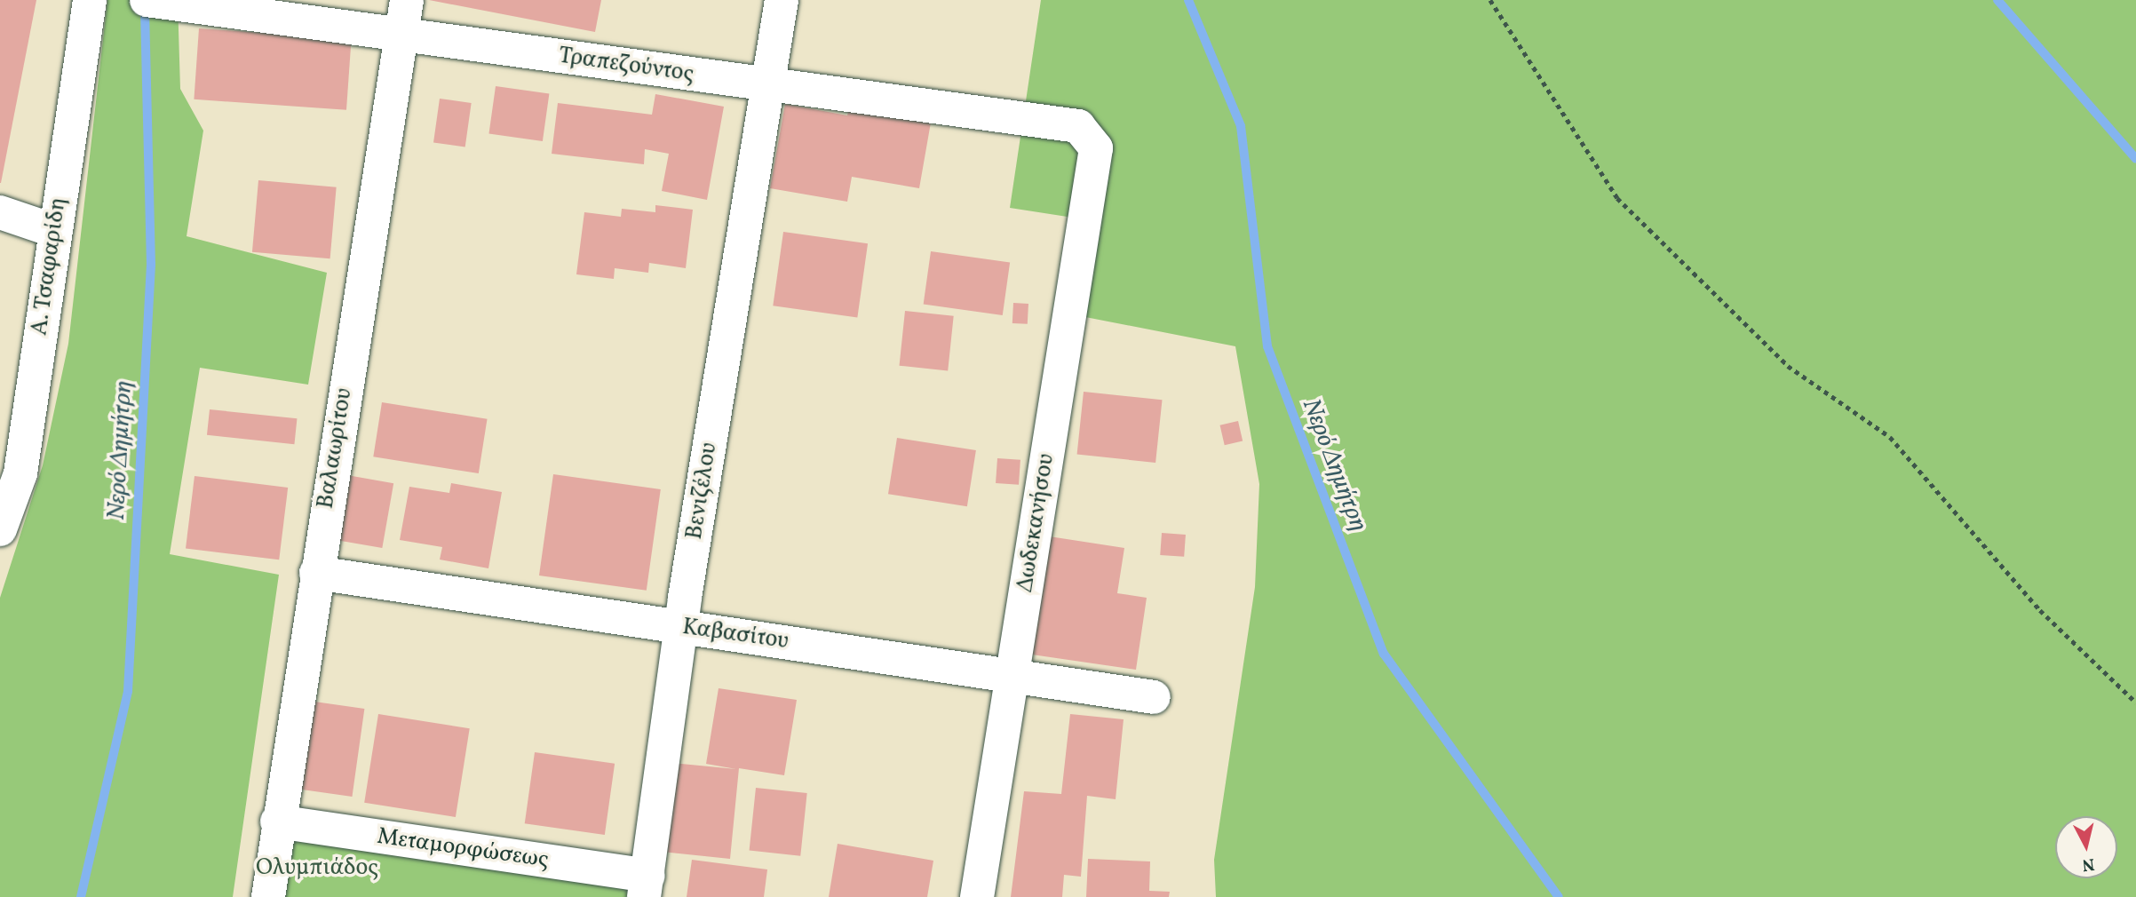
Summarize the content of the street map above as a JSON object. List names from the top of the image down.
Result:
{
  "streets": {
    "street": [
      "Τραπεζούντος",
      "Α. Τσαφαρίδη",
      "Βαλαωρίτου",
      "Βενιζέλου",
      "Δωδεκανήσου",
      "Καβασίτου",
      "Μεταμορφώσεως"
    ]
  },
  "crossings": [
    ["Τραπεζούντος", "Βαλαωρίτου"],
    ["Τραπεζούντος", "Βενιζέλου"],
    ["Τραπεζούντος", "Δωδεκανήσου"],
    ["Βαλαωρίτου", "Καβασίτου"],
    ["Βαλαωρίτου", "Μεταμορφώσεως"],
    ["Βενιζέλου", "Καβασίτου"],
    ["Βενιζέλου", "Μεταμορφώσεως"],
    ["Δωδεκανήσου", "Καβασίτου"]
  ],
  "water": ["Νερό Δημήτρη"],
  "parks": ["Ολυμπιάδος"],
  "north": "bottom"
}
